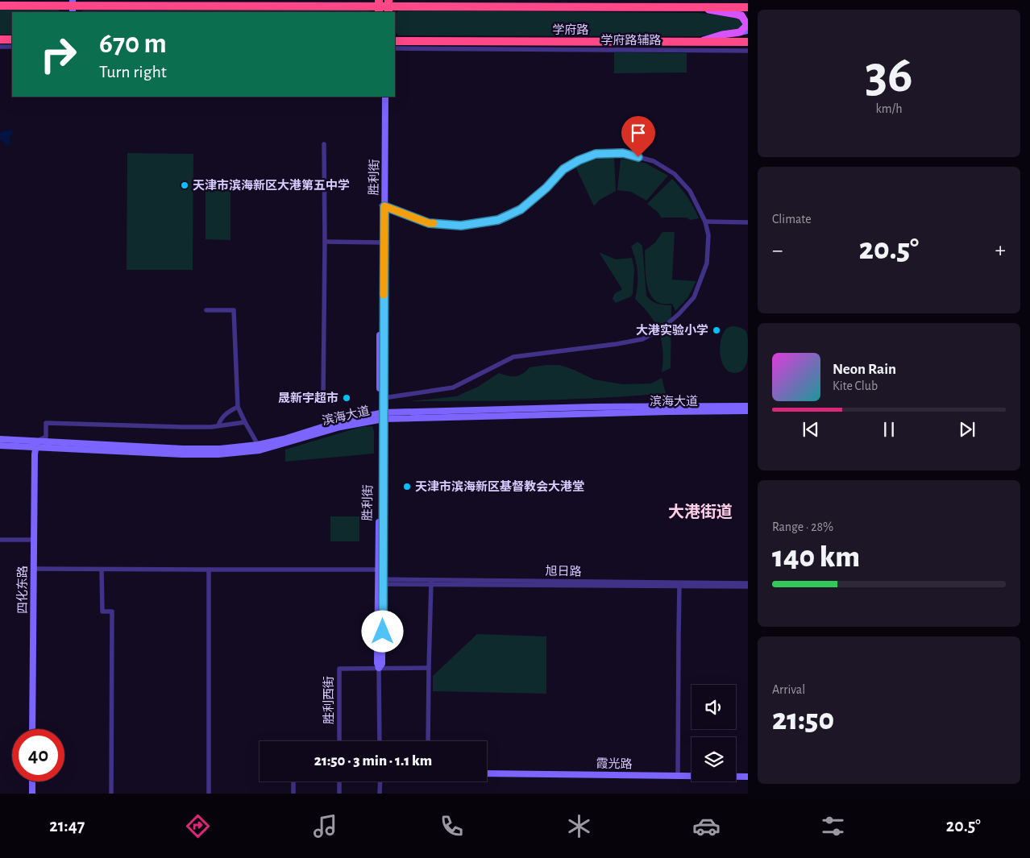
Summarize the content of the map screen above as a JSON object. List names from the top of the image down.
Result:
{
  "streets": {
    "highway": ["学府路"],
    "main road": [
      "胜利街",
      "滨海大道",
      "四化东路",
      "霞光路"
    ],
    "street": ["学府路辅路", "旭日路", "胜利西街"]
  },
  "crossings": [
    ["胜利街", "滨海大道"],
    ["胜利街", "旭日路"],
    ["胜利街", "胜利西街"],
    ["滨海大道", "四化东路"]
  ],
  "districts": ["大港街道"],
  "places": [
    "天津市滨海新区大港第五中学",
    "大港实验小学",
    "晟新宇超市",
    "天津市滨海新区基督教会大港堂"
  ],
  "page": {
    "tile": [
      ["36", "km/h"],
      "Climate",
      ["Range · 28%", "140 km"],
      ["Arrival", "21:50"]
    ],
    "turn": ["670 m", "Turn right"],
    "heat": ["−", "20.5°", "+"],
    "song": ["Neon Rain", "Kite Club"],
    "limit": "40",
    "trip": "21:50 · 3 min · 1.1 km",
    "tabs": ["21:47", "20.5°"]
  }
}
